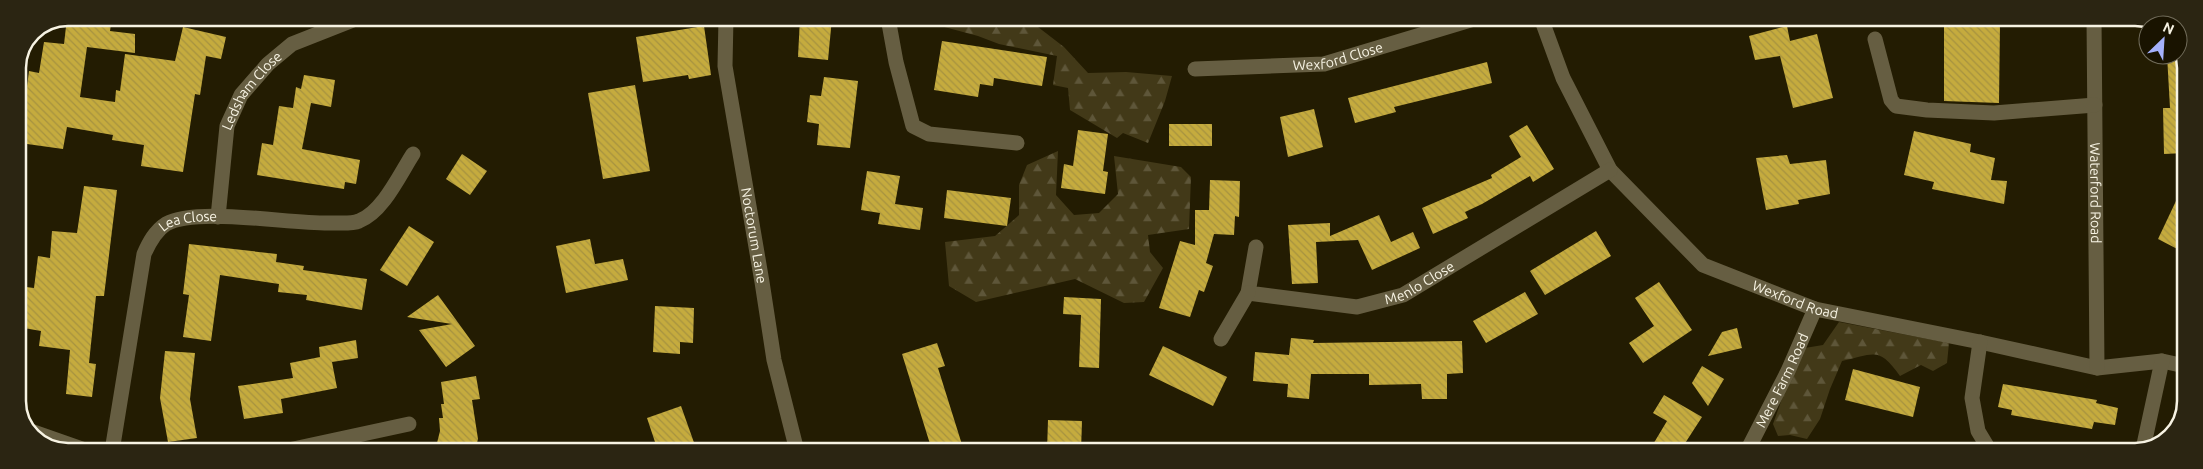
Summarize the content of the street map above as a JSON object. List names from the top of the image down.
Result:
{
  "streets": {
    "street": [
      "Wexford Close",
      "Ledsham Close",
      "Waterford Road",
      "Lea Close",
      "Noctorum Lane",
      "Menlo Close",
      "Wexford Road",
      "Mere Farm Road"
    ]
  },
  "crossings": [
    ["Ledsham Close", "Lea Close"],
    ["Waterford Road", "Wexford Road"],
    ["Menlo Close", "Wexford Road"],
    ["Wexford Road", "Mere Farm Road"]
  ],
  "north": "top right"
}
